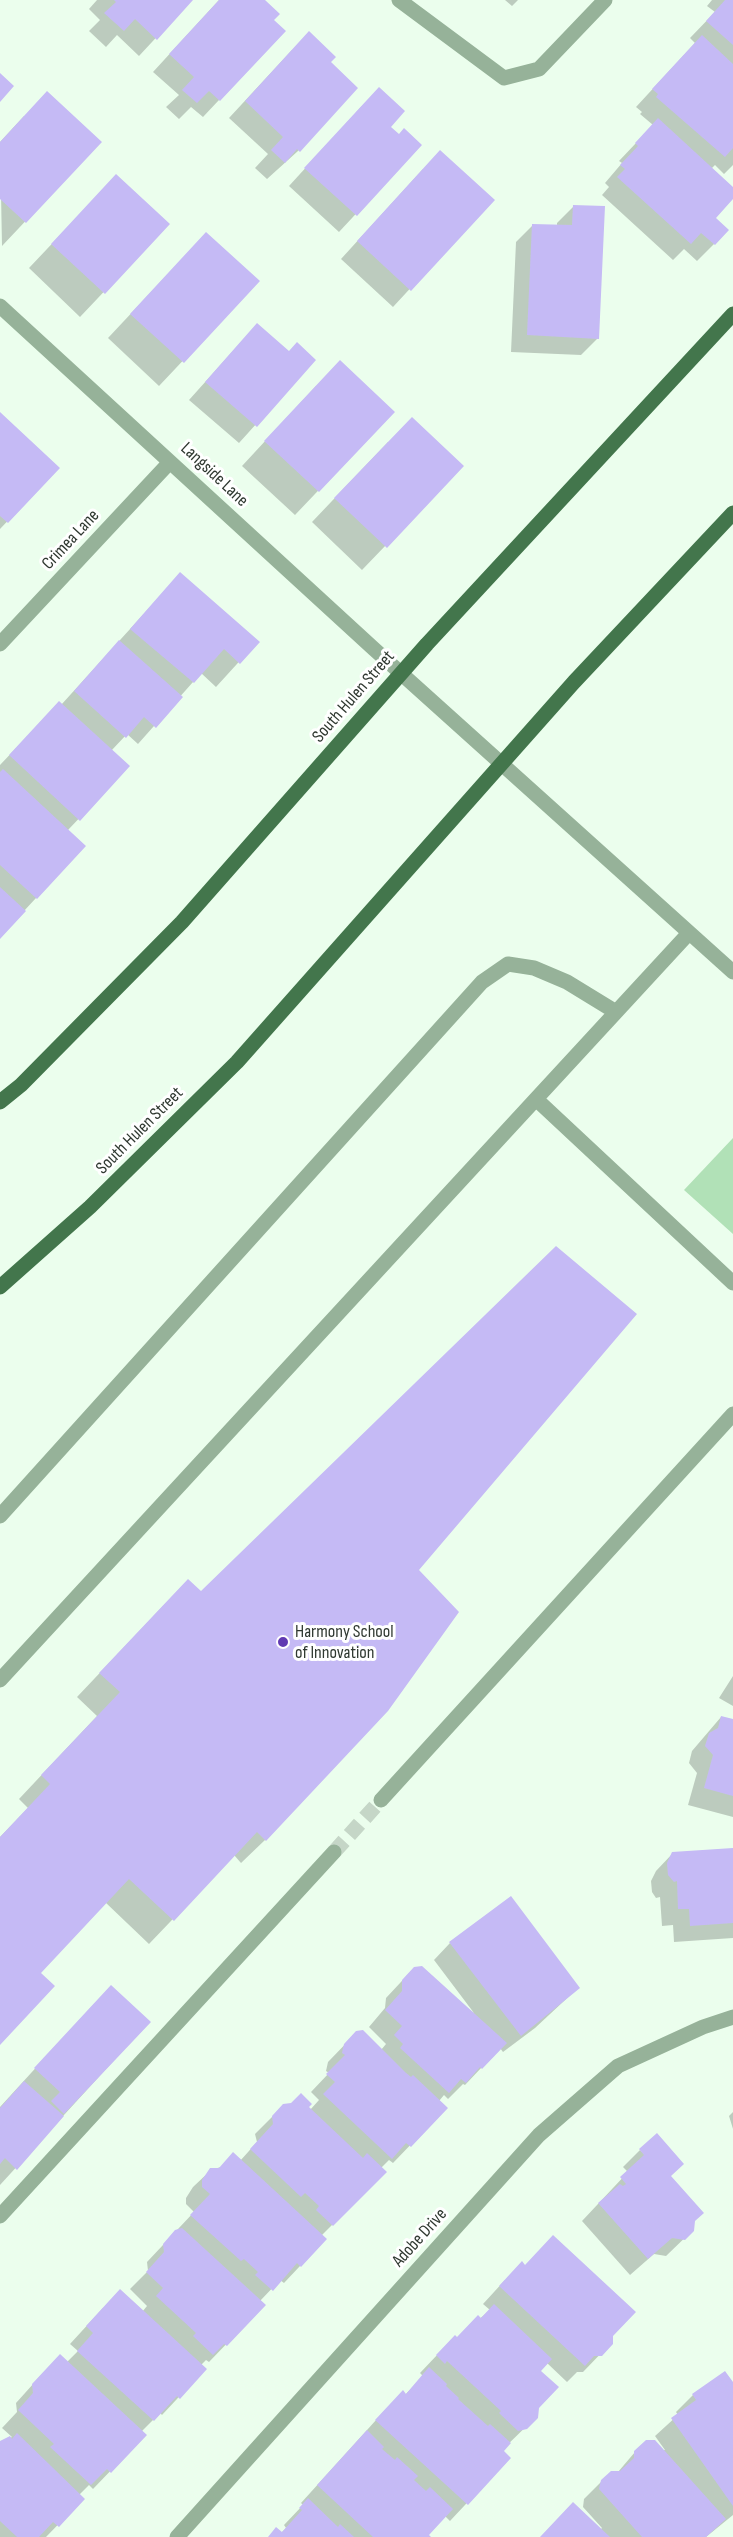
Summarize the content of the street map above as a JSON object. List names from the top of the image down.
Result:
{
  "streets": {
    "main road": ["South Hulen Street"],
    "street": ["Langside Lane", "Crimea Lane", "Adobe Drive"]
  },
  "crossings": [
    ["Langside Lane", "Crimea Lane"],
    ["Langside Lane", "South Hulen Street"]
  ],
  "places": ["Harmony School of Innovation"]
}
